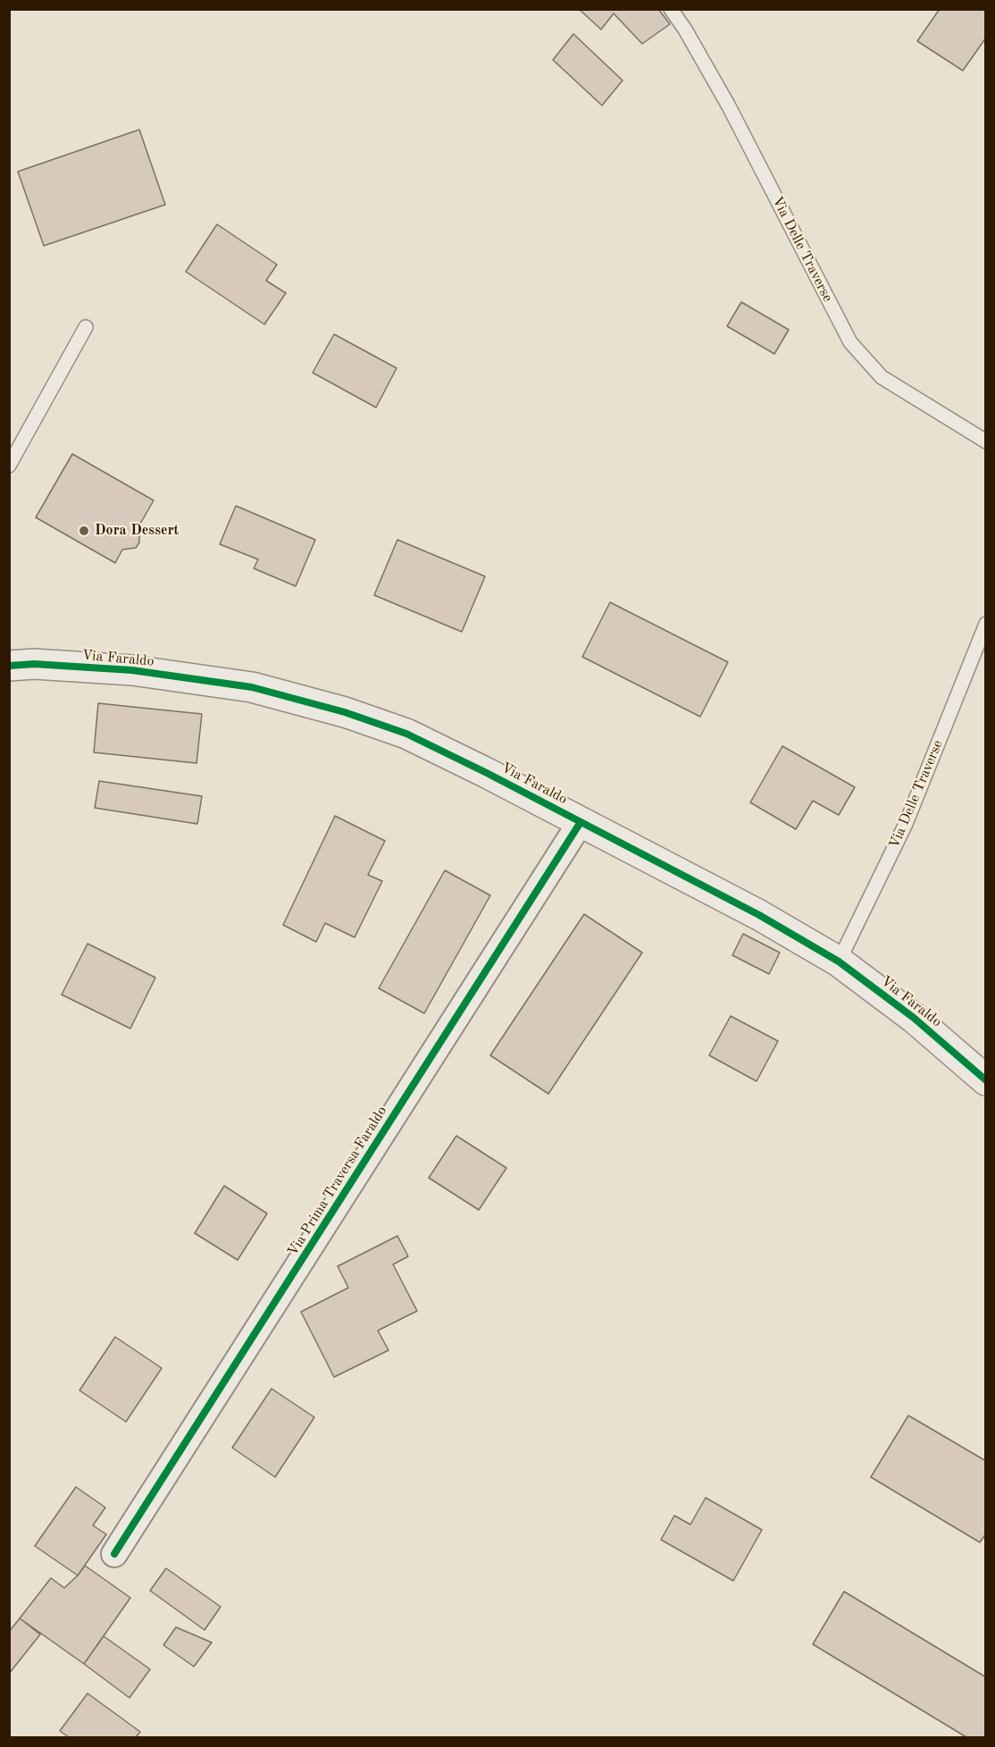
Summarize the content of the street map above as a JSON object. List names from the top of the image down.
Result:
{
  "streets": {
    "street": ["Via Faraldo", "Via Prima Traversa Faraldo"],
    "lane": ["Via Delle Traverse"]
  },
  "crossings": [
    ["Via Delle Traverse", "Via Faraldo"],
    ["Via Faraldo", "Via Prima Traversa Faraldo"]
  ],
  "places": ["Dora Dessert"]
}
